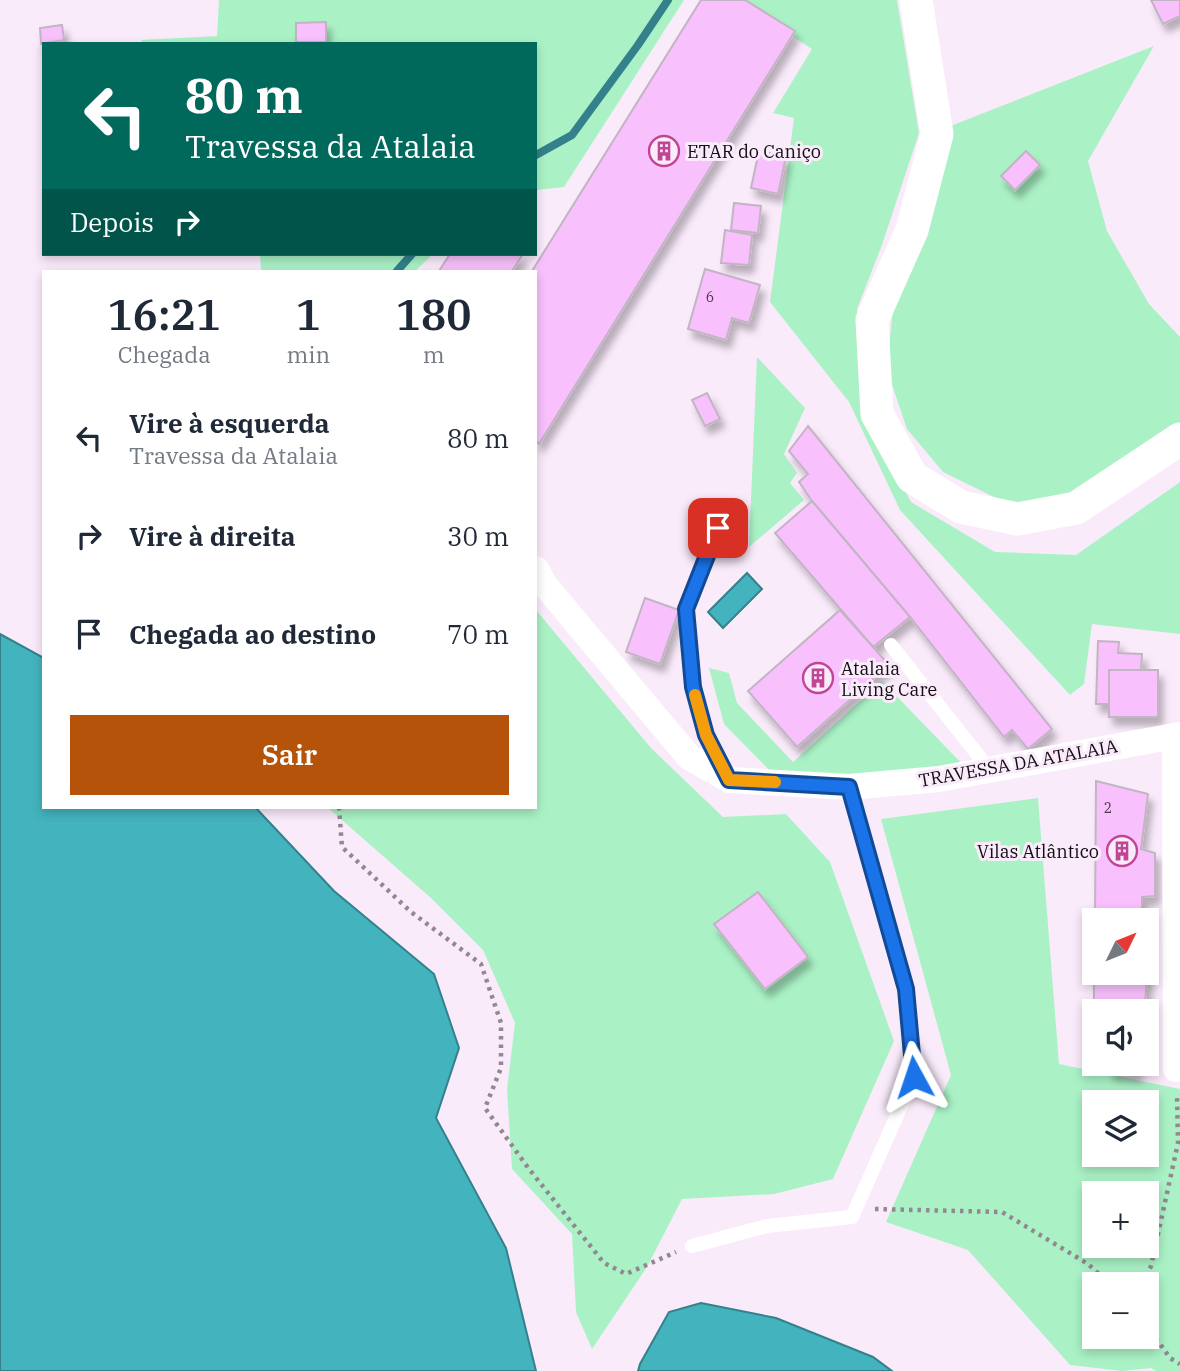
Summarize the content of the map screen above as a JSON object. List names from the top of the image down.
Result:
{
  "streets": {
    "street": ["TRAVESSA DA ATALAIA"]
  },
  "places": {
    "building": ["ETAR do Caniço", "Atalaia Living Care", "Vilas Atlântico"]
  },
  "house_numbers": ["6", "2"],
  "north": "top right",
  "page": {
    "turn": ["80 m", "Travessa da Atalaia"],
    "then": "Depois",
    "eta": [
      "16:21",
      "Chegada",
      "1",
      "min",
      "180",
      "m"
    ],
    "list": [
      {
        "name": "Vire à esquerda",
        "note": "Travessa da Atalaia",
        "value": "80 m"
      },
      {
        "name": "Vire à direita",
        "value": "30 m"
      },
      {
        "name": "Chegada ao destino",
        "value": "70 m"
      }
    ],
    "buttons": "Sair",
    "map_buttons": ["+", "−"]
  }
}
